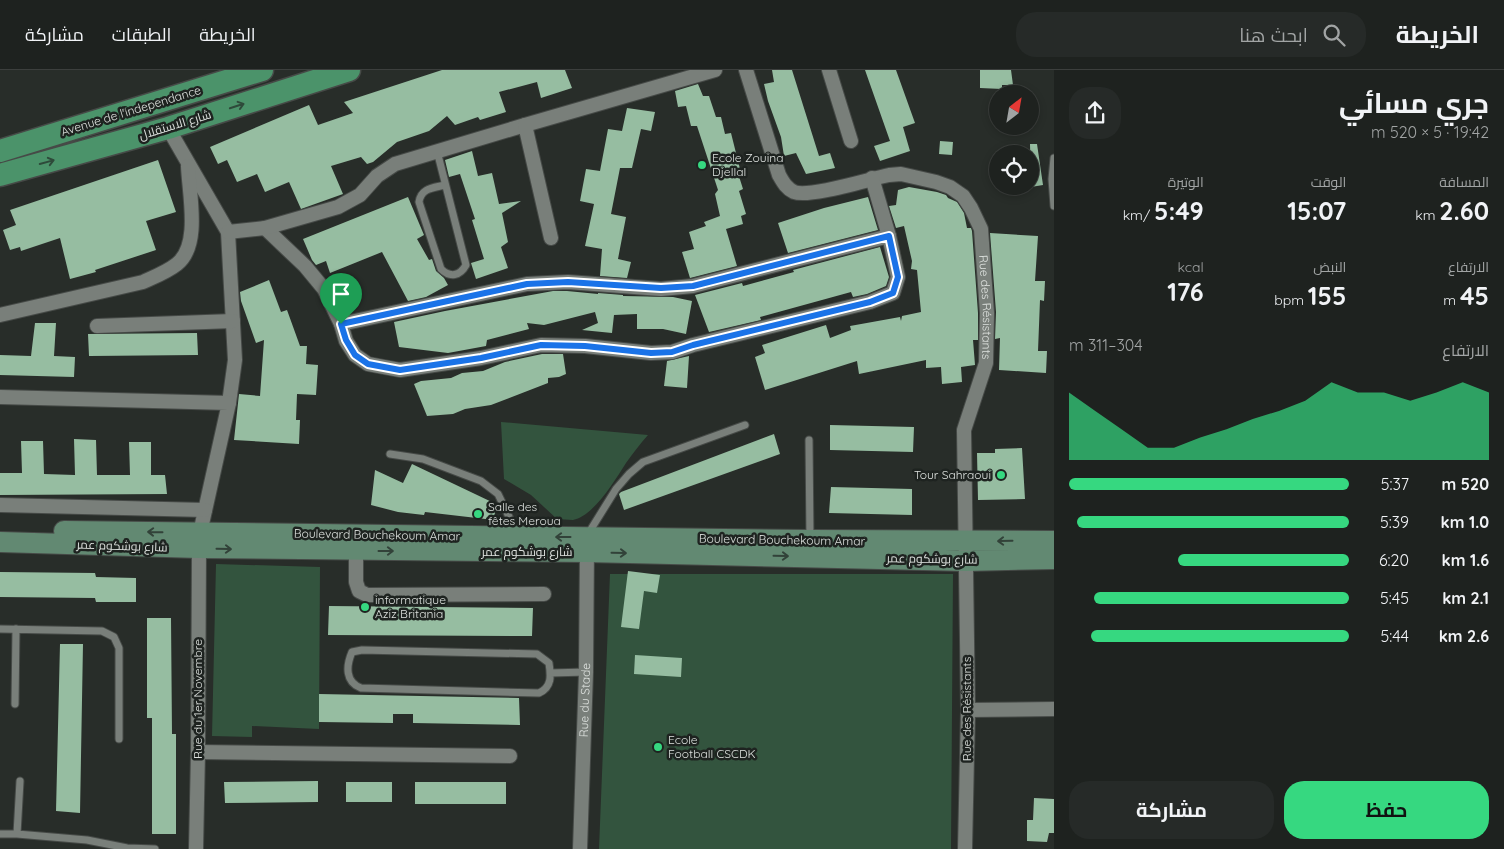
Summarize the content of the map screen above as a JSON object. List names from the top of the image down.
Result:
{
  "streets": {
    "main road": ["Avenue de l'independance", "شارع الاستقلال"],
    "street": [
      "Rue des Résistants",
      "Boulevard Bouchekoum Amar",
      "شارع بوشكوم عمر",
      "Rue du 1er Novembre",
      "Rue du Stade"
    ]
  },
  "crossings": [
    ["Rue des Résistants", "Boulevard Bouchekoum Amar"],
    ["Rue des Résistants", "شارع بوشكوم عمر"],
    ["Boulevard Bouchekoum Amar", "شارع بوشكوم عمر"],
    ["Boulevard Bouchekoum Amar", "Rue du 1er Novembre"],
    ["Boulevard Bouchekoum Amar", "Rue du Stade"],
    ["شارع بوشكوم عمر", "Rue du 1er Novembre"],
    ["شارع بوشكوم عمر", "Rue du Stade"]
  ],
  "one_way": ["شارع الاستقلال", "شارع بوشكوم عمر"],
  "places": [
    "Ecole Zouina Djellal",
    "Tour Sahraoui",
    "Salle des fêtes Meroua",
    "informatique Aziz Britania",
    "Ecole Football CSCDK"
  ],
  "north": "top right",
  "page": {
    "header": "الخريطة",
    "search": "ابحث هنا",
    "nav": ["الخريطة", "الطبقات", "مشاركة"],
    "heading": ["جري مسائي", "19:42 · 5 × 520 m"],
    "stats": [
      ["المسافة", "2.60 km"],
      ["الوقت", "15:07"],
      ["الوتيرة", "5:49 /km"],
      ["الارتفاع", "45 m"],
      ["النبض", "155 bpm"],
      ["kcal", "176"]
    ],
    "chart": ["الارتفاع", "304–311 m"],
    "list": [
      {
        "name": "520 m",
        "note": "5:37"
      },
      {
        "name": "1.0 km",
        "note": "5:39"
      },
      {
        "name": "1.6 km",
        "note": "6:20"
      },
      {
        "name": "2.1 km",
        "note": "5:45"
      },
      {
        "name": "2.6 km",
        "note": "5:44"
      }
    ],
    "buttons": ["حفظ", "مشاركة"]
  }
}
